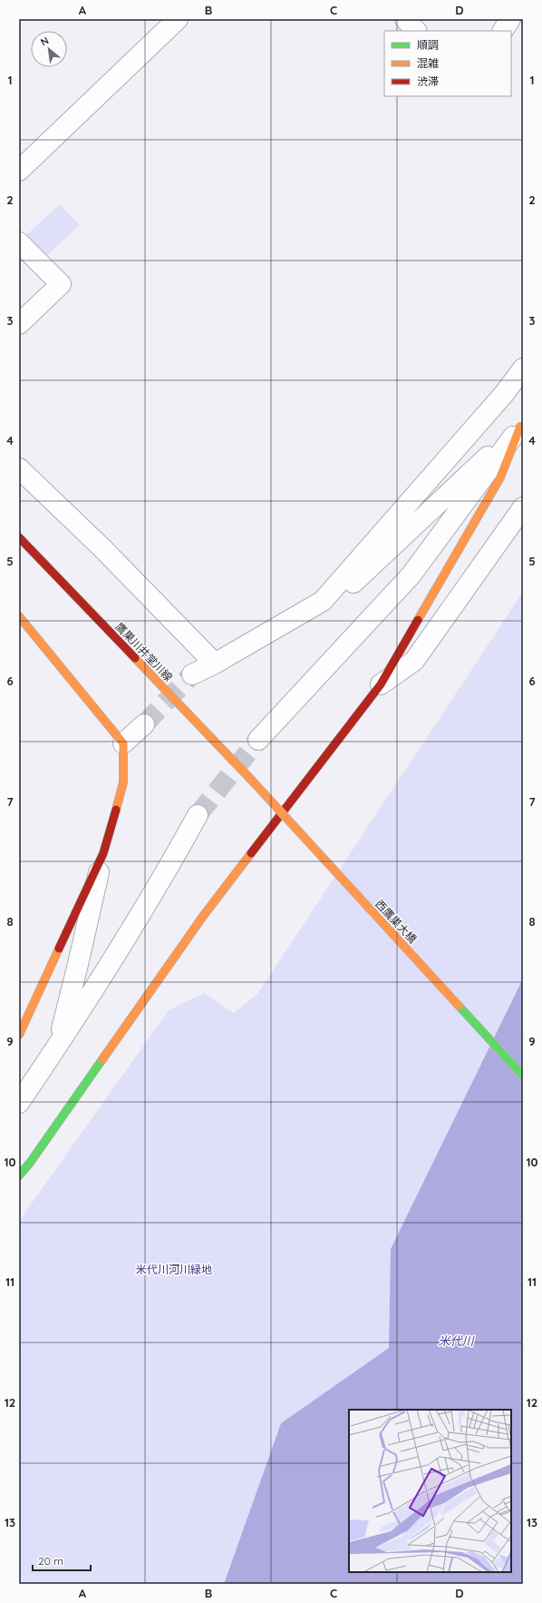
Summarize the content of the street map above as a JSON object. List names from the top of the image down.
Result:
{
  "streets": {
    "street": ["鷹巣川井堂川線", "西鷹巣大橋"]
  },
  "crossings": [
    ["鷹巣川井堂川線", "西鷹巣大橋"]
  ],
  "water": ["米代川"],
  "parks": ["米代川河川緑地"],
  "legend": ["順調", "混雑", "渋滞"],
  "scale_bar": "20 m",
  "north": "top left",
  "grid": {
    "columns": [
      "A",
      "B",
      "C",
      "D"
    ],
    "rows": [
      "1",
      "2",
      "3",
      "4",
      "5",
      "6",
      "7",
      "8",
      "9",
      "10",
      "11",
      "12",
      "13"
    ]
  }
}
